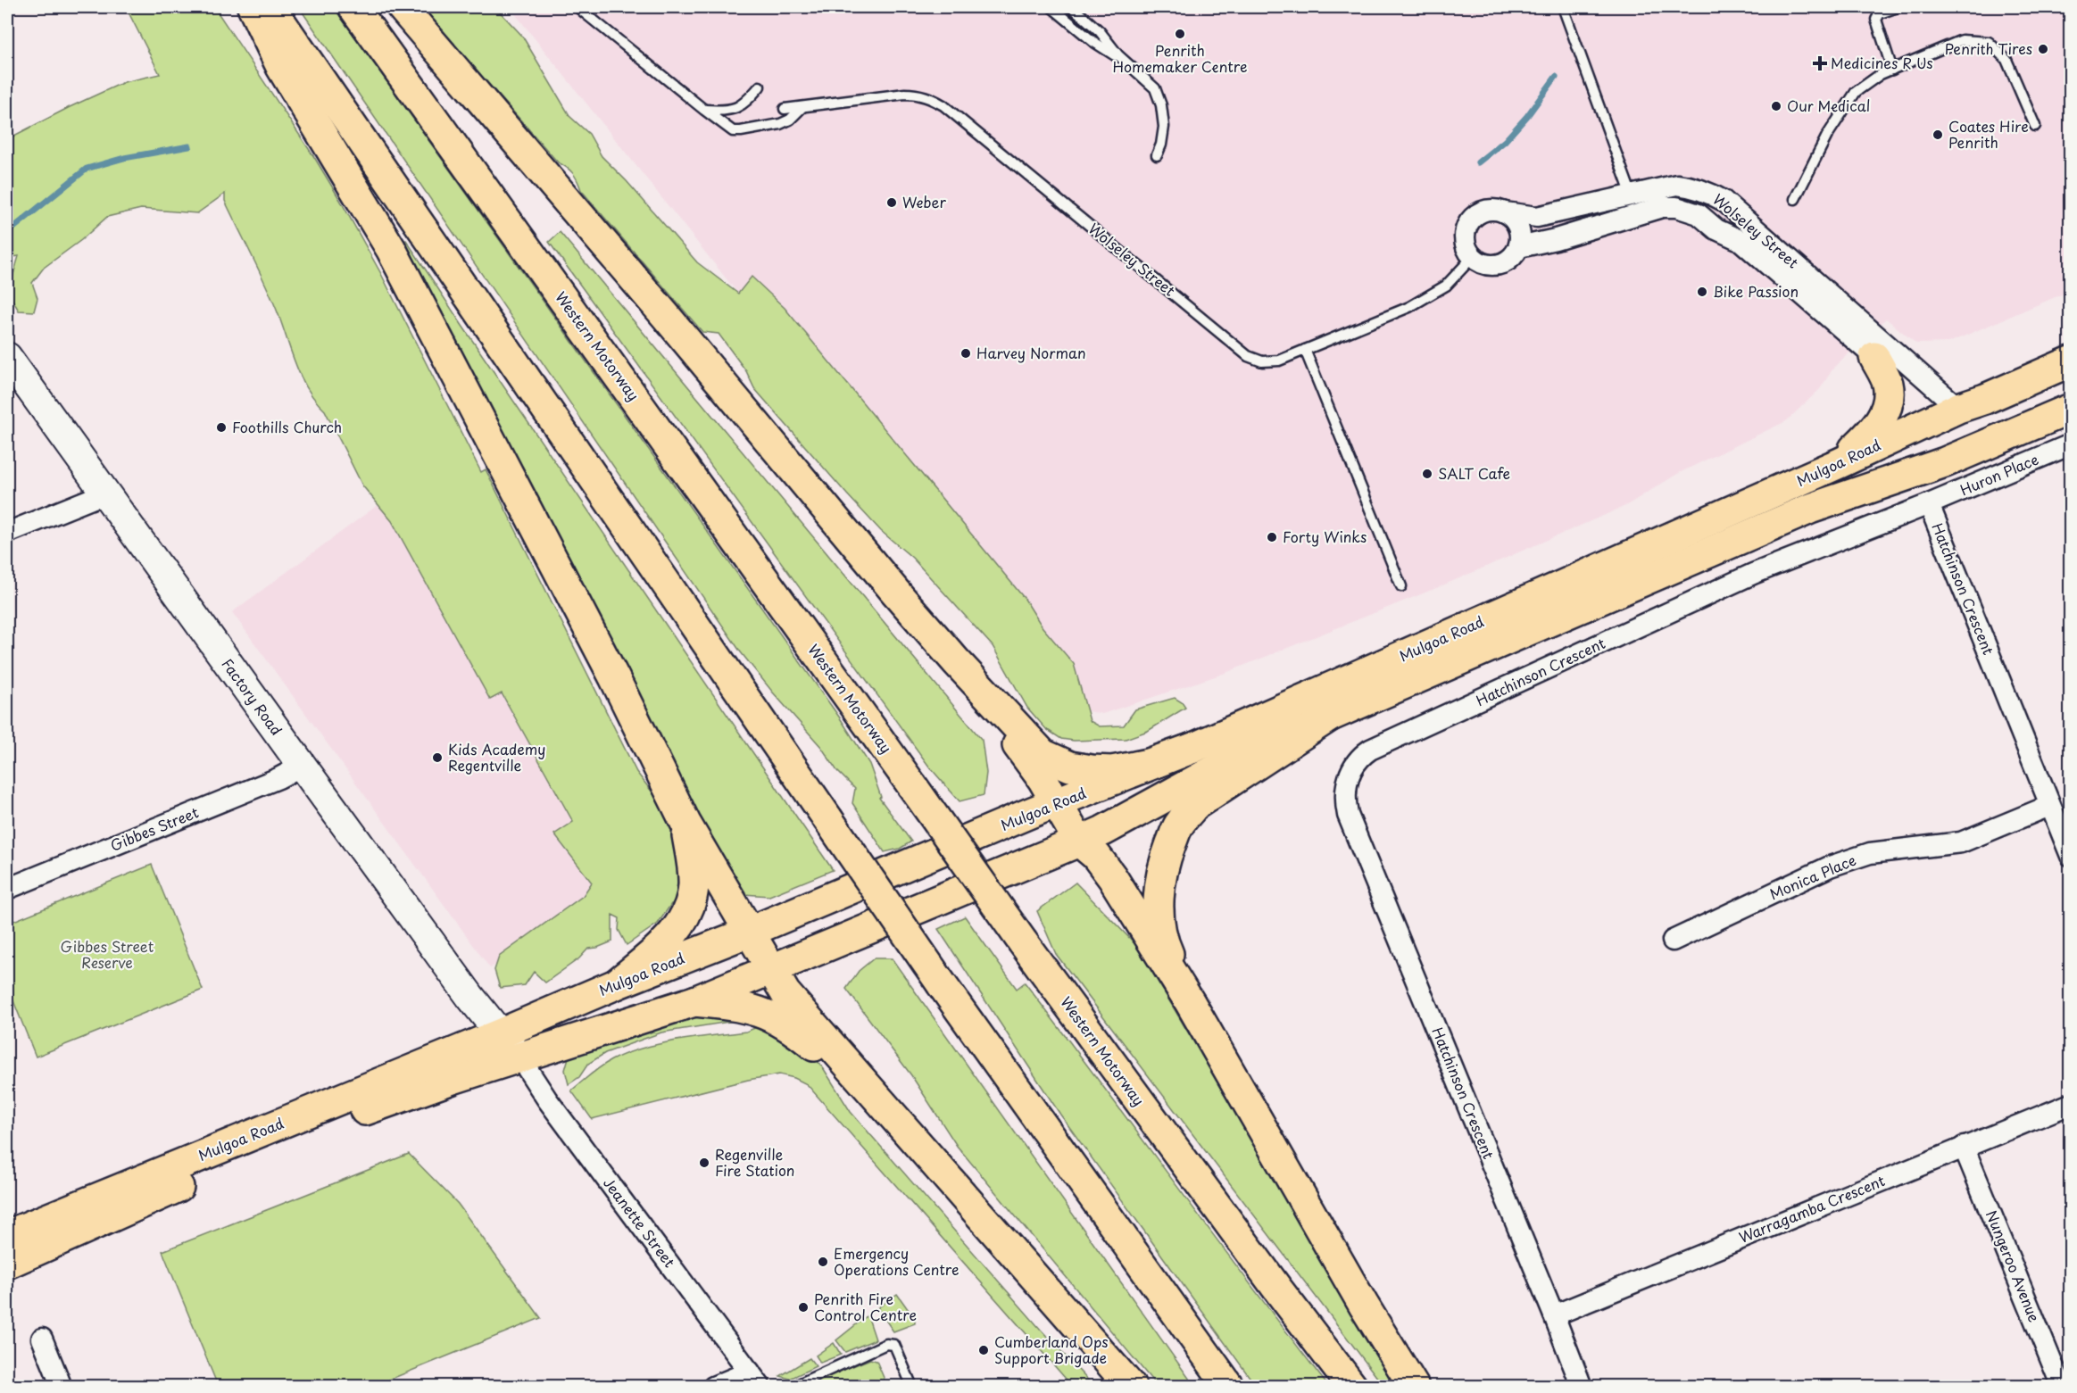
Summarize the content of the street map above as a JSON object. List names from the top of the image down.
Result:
{
  "streets": {
    "main road": ["Western Motorway", "Mulgoa Road"],
    "street": [
      "Wolseley Street",
      "Huron Place",
      "Hatchinson Crescent",
      "Factory Road",
      "Gibbes Street",
      "Monica Place",
      "Warragamba Crescent",
      "Jeanette Street",
      "Nungeroo Avenue"
    ]
  },
  "crossings": [
    ["Wolseley Street", "Mulgoa Road"],
    ["Mulgoa Road", "Factory Road"],
    ["Mulgoa Road", "Jeanette Street"],
    ["Huron Place", "Hatchinson Crescent"],
    ["Hatchinson Crescent", "Monica Place"],
    ["Hatchinson Crescent", "Warragamba Crescent"],
    ["Factory Road", "Gibbes Street"],
    ["Factory Road", "Jeanette Street"],
    ["Warragamba Crescent", "Nungeroo Avenue"]
  ],
  "parks": ["Gibbes Street Reserve"],
  "places": {
    "other": [
      "Penrith Homemaker Centre",
      "Penrith Tires",
      "Our Medical",
      "Coates Hire Penrith",
      "Weber",
      "Bike Passion",
      "Harvey Norman",
      "Foothills Church",
      "SALT Cafe",
      "Forty Winks",
      "Kids Academy Regentville",
      "Regenville Fire Station",
      "Emergency Operations Centre",
      "Penrith Fire Control Centre",
      "Cumberland Ops Support Brigade"
    ],
    "health": ["Medicines R Us"]
  }
}
